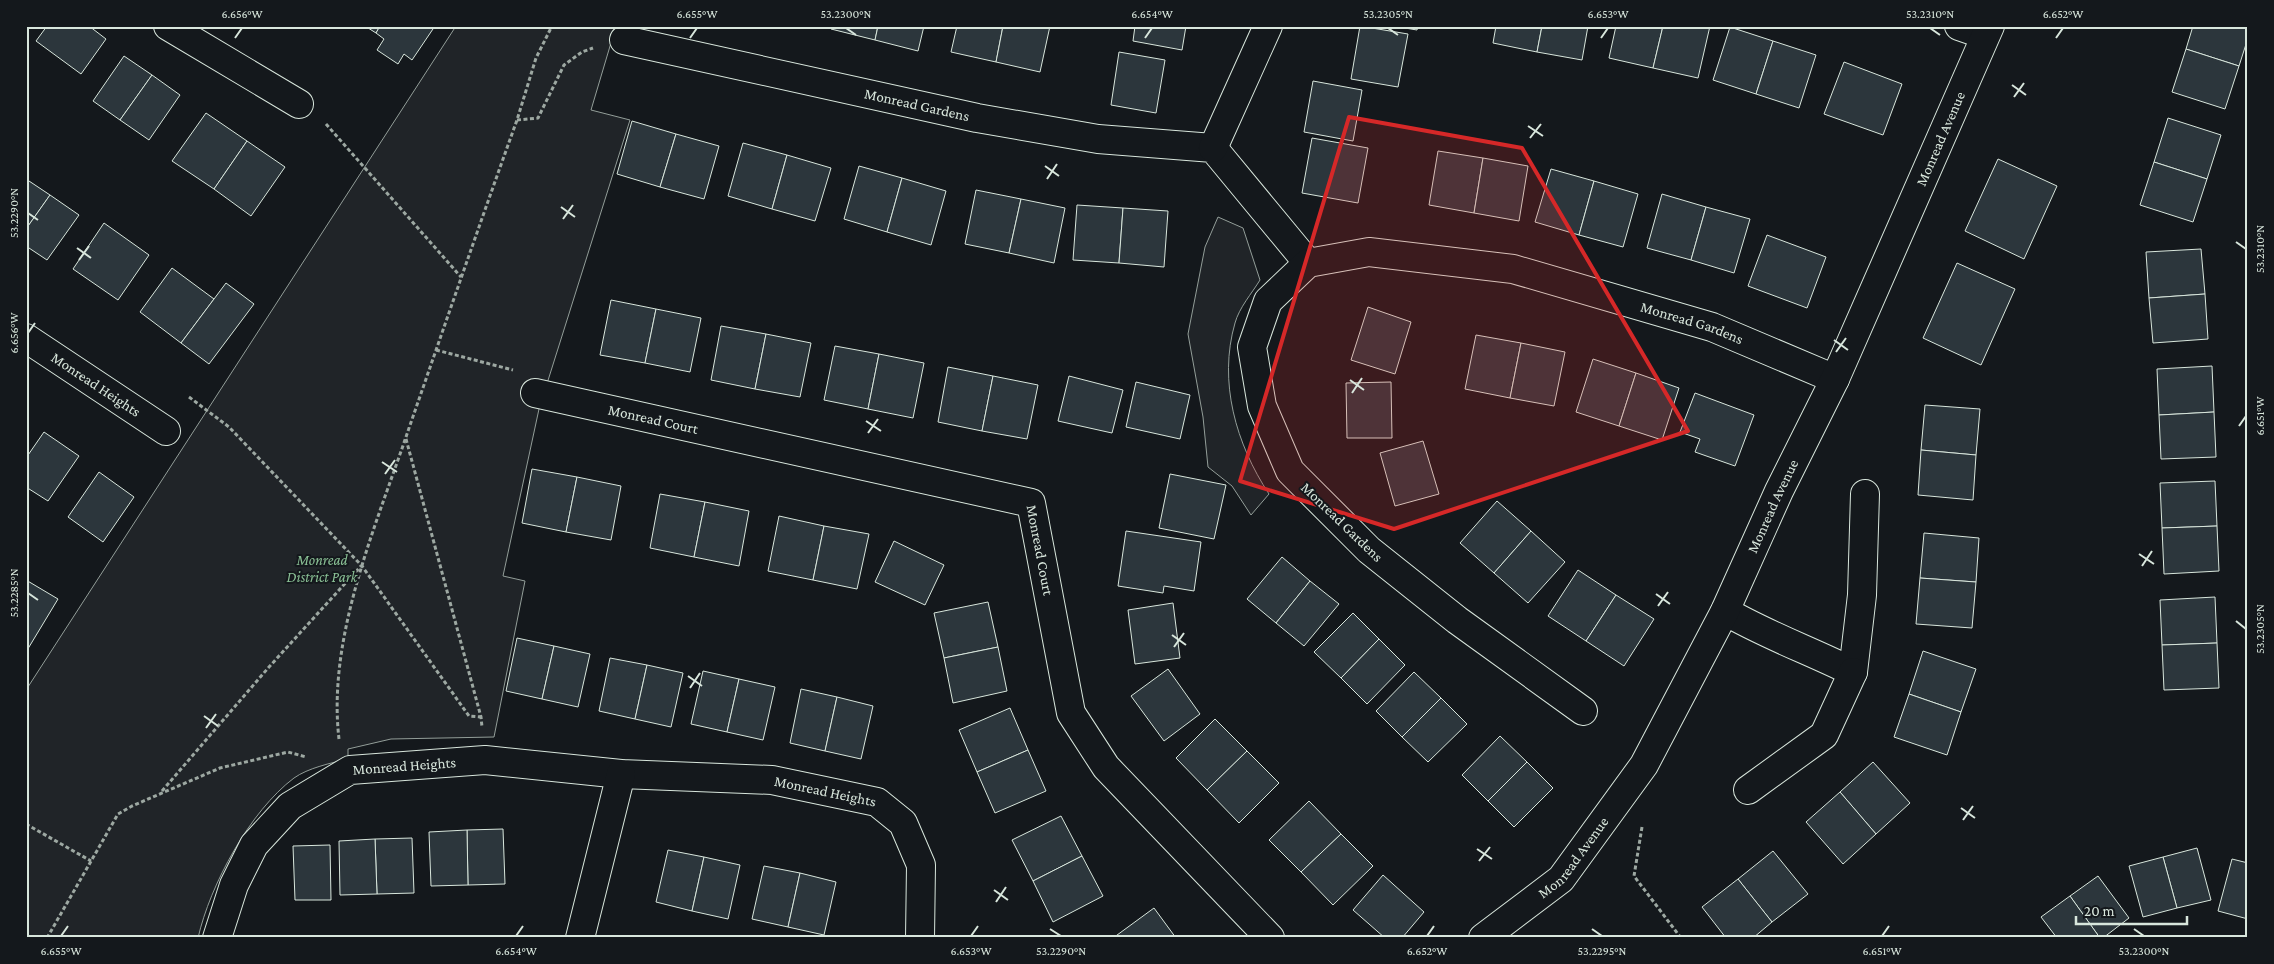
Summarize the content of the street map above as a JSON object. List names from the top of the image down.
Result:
{
  "streets": {
    "street": [
      "Monread Gardens",
      "Monread Avenue",
      "Monread Heights",
      "Monread Court"
    ]
  },
  "crossings": [
    ["Monread Gardens", "Monread Avenue"]
  ],
  "parks": ["Monread District Park"],
  "scale_bar": "20 m",
  "coordinates": [
    "6.656°W",
    "6.655°W",
    "53.2300°N",
    "6.654°W",
    "53.2305°N",
    "6.653°W",
    "53.2310°N",
    "6.652°W",
    "53.2290°N",
    "6.651°W",
    "53.2285°N",
    "53.2295°N"
  ]
}
